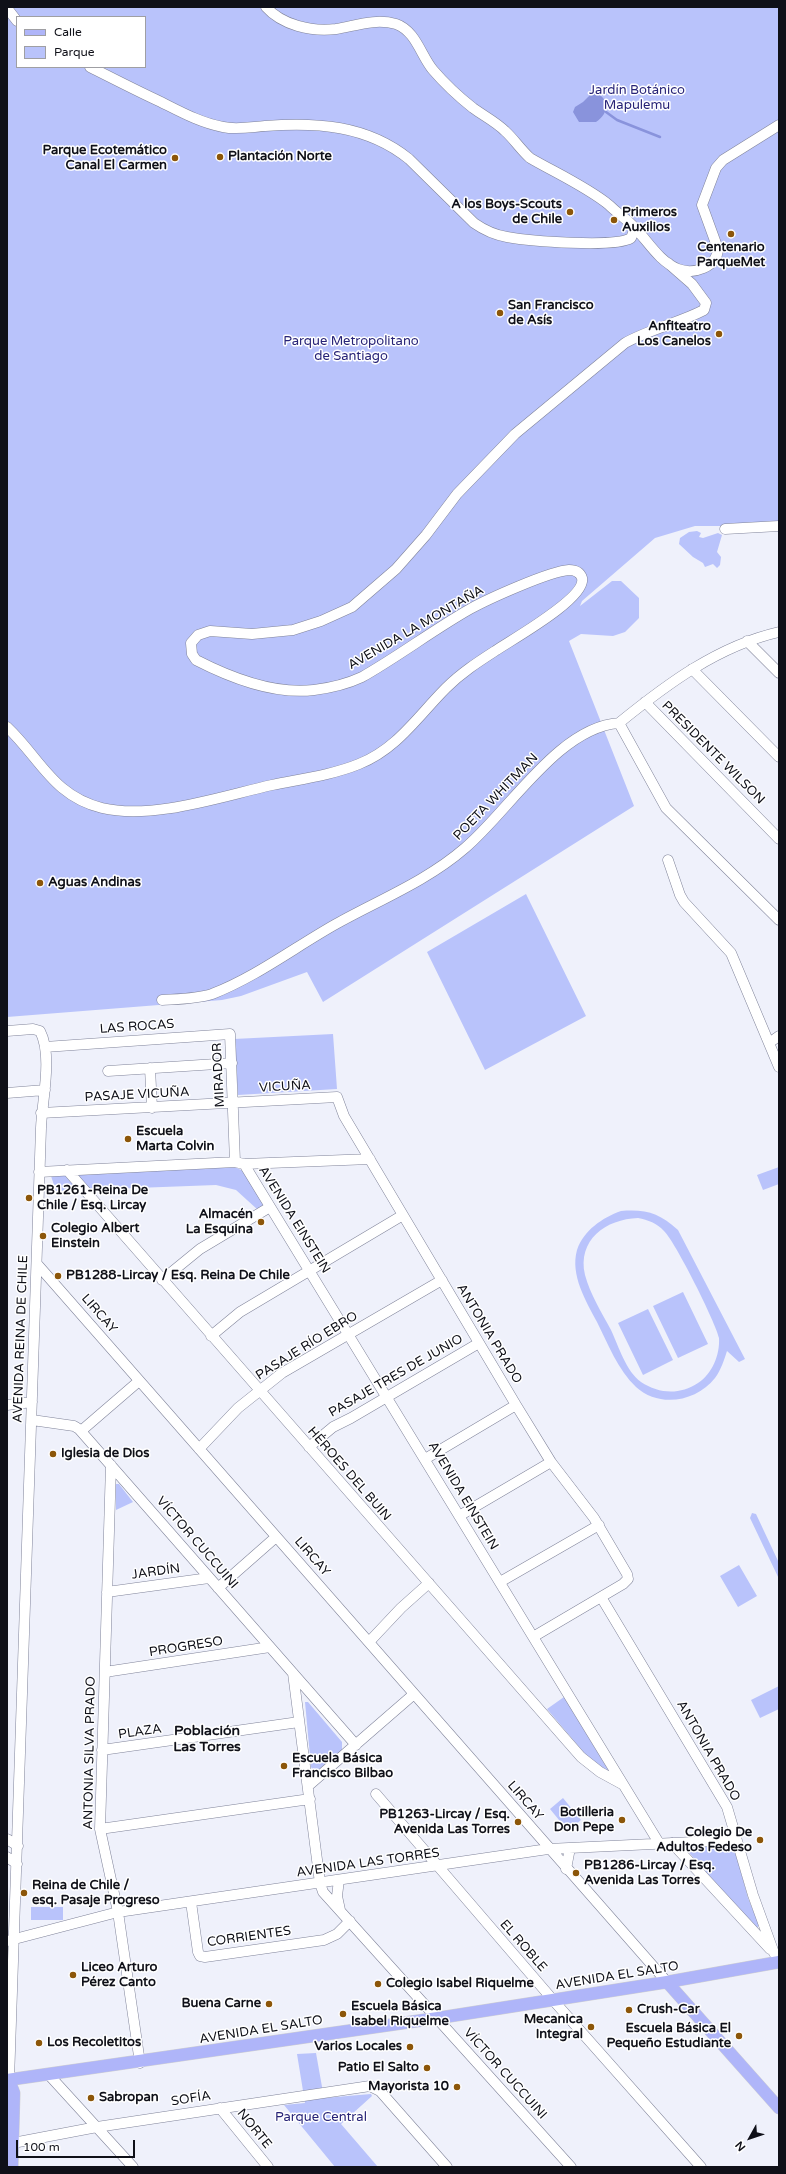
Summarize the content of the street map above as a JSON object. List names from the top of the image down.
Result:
{
  "streets": {
    "main road": ["LIRCAY", "AVENIDA EL SALTO"],
    "street": [
      "AVENIDA LA MONTAÑA",
      "PRESIDENTE WILSON",
      "POETA WHITMAN",
      "LAS ROCAS",
      "MIRADOR",
      "VICUÑA",
      "PASAJE VICUÑA",
      "AVENIDA EINSTEIN",
      "ANTONIA PRADO",
      "AVENIDA REINA DE CHILE",
      "PASAJE RÍO EBRO",
      "PASAJE TRES DE JUNIO",
      "HÉROES DEL BUIN",
      "VÍCTOR CUCCUINI",
      "JARDÍN",
      "PROGRESO",
      "PLAZA",
      "ANTONIA SILVA PRADO",
      "AVENIDA LAS TORRES",
      "CORRIENTES",
      "EL ROBLE",
      "SOFÍA",
      "NORTE"
    ]
  },
  "crossings": [
    ["PRESIDENTE WILSON", "POETA WHITMAN"],
    ["LAS ROCAS", "MIRADOR"],
    ["LAS ROCAS", "AVENIDA REINA DE CHILE"],
    ["MIRADOR", "VICUÑA"],
    ["MIRADOR", "PASAJE VICUÑA"],
    ["MIRADOR", "AVENIDA EINSTEIN"],
    ["VICUÑA", "PASAJE VICUÑA"],
    ["VICUÑA", "ANTONIA PRADO"],
    ["PASAJE VICUÑA", "AVENIDA REINA DE CHILE"],
    ["AVENIDA EINSTEIN", "ANTONIA PRADO"],
    ["AVENIDA EINSTEIN", "AVENIDA REINA DE CHILE"],
    ["AVENIDA EINSTEIN", "PASAJE RÍO EBRO"],
    ["AVENIDA EINSTEIN", "PASAJE TRES DE JUNIO"],
    ["AVENIDA EINSTEIN", "HÉROES DEL BUIN"],
    ["AVENIDA EINSTEIN", "AVENIDA LAS TORRES"],
    ["LIRCAY", "AVENIDA REINA DE CHILE"],
    ["LIRCAY", "PASAJE RÍO EBRO"],
    ["LIRCAY", "AVENIDA LAS TORRES"],
    ["LIRCAY", "AVENIDA EL SALTO"],
    ["ANTONIA PRADO", "PASAJE RÍO EBRO"],
    ["ANTONIA PRADO", "PASAJE TRES DE JUNIO"],
    ["ANTONIA PRADO", "AVENIDA LAS TORRES"],
    ["ANTONIA PRADO", "AVENIDA EL SALTO"],
    ["AVENIDA REINA DE CHILE", "AVENIDA LAS TORRES"],
    ["AVENIDA REINA DE CHILE", "AVENIDA EL SALTO"],
    ["PASAJE RÍO EBRO", "HÉROES DEL BUIN"],
    ["PASAJE TRES DE JUNIO", "HÉROES DEL BUIN"],
    ["VÍCTOR CUCCUINI", "JARDÍN"],
    ["VÍCTOR CUCCUINI", "PROGRESO"],
    ["VÍCTOR CUCCUINI", "PLAZA"],
    ["VÍCTOR CUCCUINI", "ANTONIA SILVA PRADO"],
    ["VÍCTOR CUCCUINI", "AVENIDA LAS TORRES"],
    ["VÍCTOR CUCCUINI", "CORRIENTES"],
    ["VÍCTOR CUCCUINI", "AVENIDA EL SALTO"],
    ["JARDÍN", "ANTONIA SILVA PRADO"],
    ["PROGRESO", "ANTONIA SILVA PRADO"],
    ["PLAZA", "ANTONIA SILVA PRADO"],
    ["ANTONIA SILVA PRADO", "AVENIDA LAS TORRES"],
    ["ANTONIA SILVA PRADO", "AVENIDA EL SALTO"],
    ["AVENIDA LAS TORRES", "CORRIENTES"],
    ["AVENIDA LAS TORRES", "EL ROBLE"],
    ["EL ROBLE", "AVENIDA EL SALTO"],
    ["SOFÍA", "NORTE"]
  ],
  "districts": ["Población Las Torres"],
  "parks": ["Jardín Botánico Mapulemu", "Parque Metropolitano de Santiago", "Parque Central"],
  "places": [
    "Plantación Norte",
    "Parque Ecotemático Canal El Carmen",
    "A los Boys-Scouts de Chile",
    "Primeros Auxilios",
    "Centenario ParqueMet",
    "San Francisco de Asís",
    "Anfiteatro Los Canelos",
    "Aguas Andinas",
    "Escuela Marta Colvin",
    "PB1261-Reina De Chile / Esq. Lircay",
    "Almacén La Esquina",
    "Colegio Albert Einstein",
    "PB1288-Lircay / Esq. Reina De Chile",
    "Iglesia de Dios",
    "Escuela Básica Francisco Bilbao",
    "Botilleria Don Pepe",
    "PB1263-Lircay / Esq. Avenida Las Torres",
    "Colegio De Adultos Fedeso",
    "PB1286-Lircay / Esq. Avenida Las Torres",
    "Reina de Chile / esq. Pasaje Progreso",
    "Liceo Arturo Pérez Canto",
    "Colegio Isabel Riquelme",
    "Buena Carne",
    "Crush-Car",
    "Escuela Básica Isabel Riquelme",
    "Mecanica Integral",
    "Escuela Básica El Pequeño Estudiante",
    "Los Recoletitos",
    "Varios Locales",
    "Patio El Salto",
    "Mayorista 10",
    "Sabropan"
  ],
  "legend": ["Calle", "Parque"],
  "scale_bar": "100 m",
  "north": "bottom left"
}
